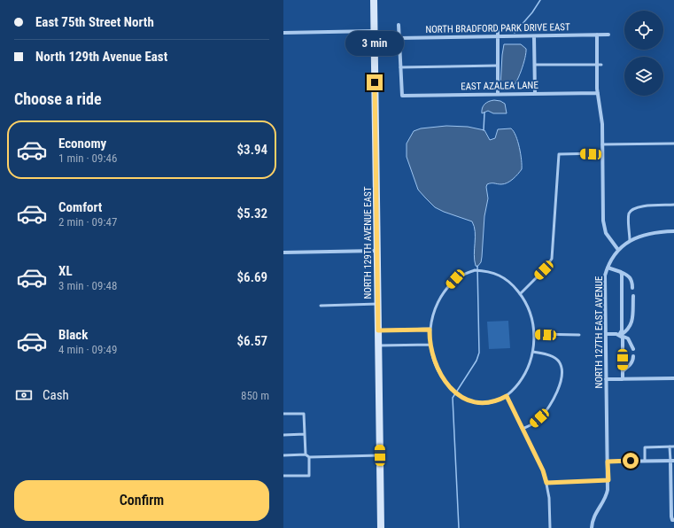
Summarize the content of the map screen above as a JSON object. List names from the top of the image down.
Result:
{
  "streets": {
    "street": [
      "NORTH BRADFORD PARK DRIVE EAST",
      "EAST AZALEA LANE",
      "NORTH 129TH AVENUE EAST",
      "NORTH 127TH EAST AVENUE"
    ]
  },
  "crossings": [
    ["NORTH BRADFORD PARK DRIVE EAST", "NORTH 129TH AVENUE EAST"]
  ],
  "page": {
    "banner": ["East 75th Street North", "North 129th Avenue East"],
    "bubble": "3 min",
    "heading": "Choose a ride",
    "list": [
      {
        "name": "Economy",
        "note": "1 min · 09:46",
        "value": "$3.94"
      },
      {
        "name": "Comfort",
        "note": "2 min · 09:47",
        "value": "$5.32"
      },
      {
        "name": "XL",
        "note": "3 min · 09:48",
        "value": "$6.69"
      },
      {
        "name": "Black",
        "note": "4 min · 09:49",
        "value": "$6.57"
      }
    ],
    "pay": ["Cash", "850 m"],
    "buttons": "Confirm"
  }
}
